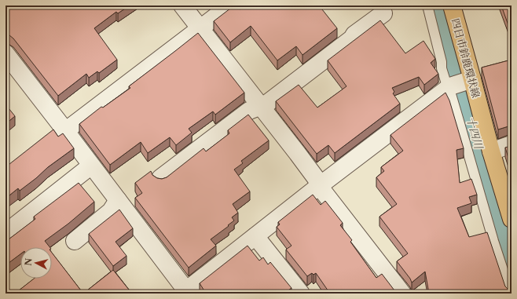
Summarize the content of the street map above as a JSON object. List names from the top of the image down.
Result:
{
  "streets": {
    "main road": ["四日市鈴鹿環状線"]
  },
  "water": ["十四川"],
  "north": "left"
}
